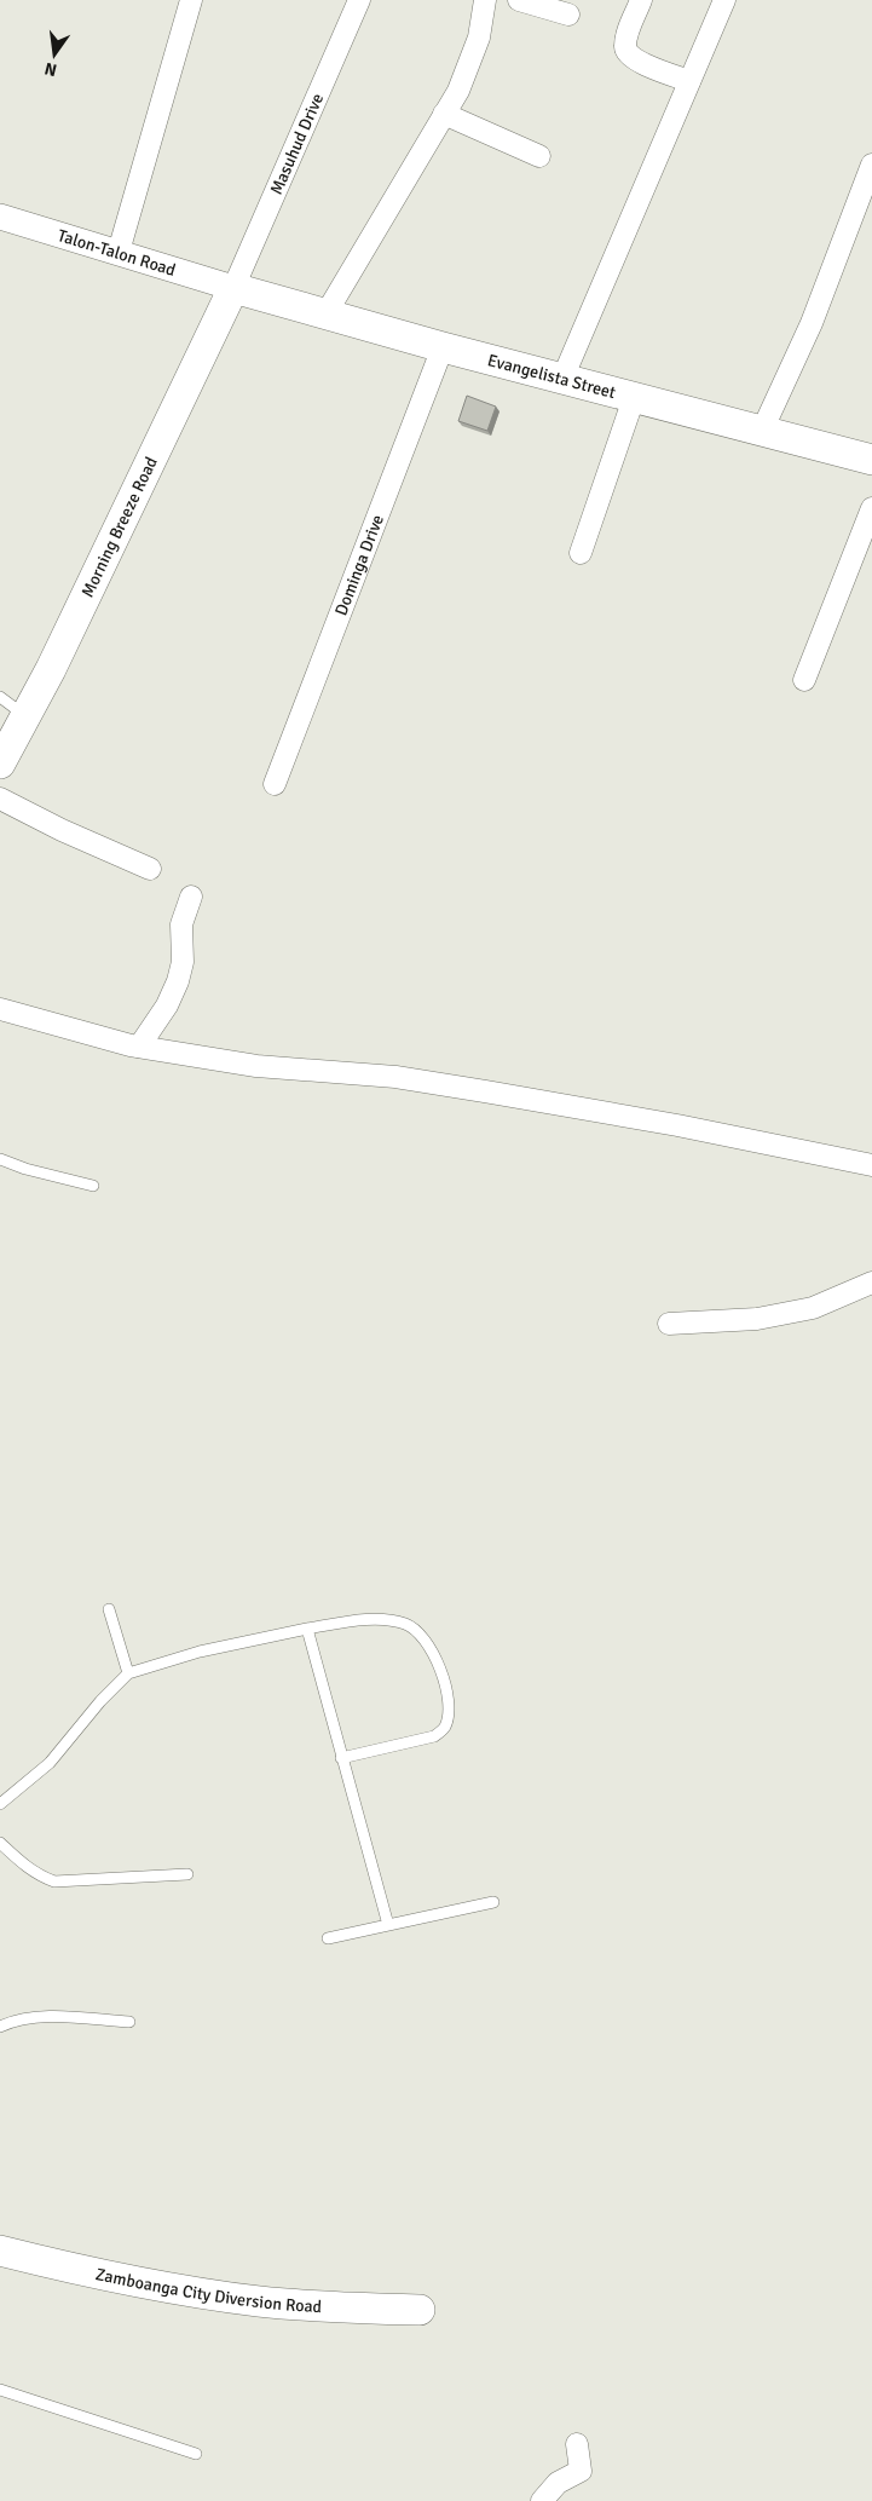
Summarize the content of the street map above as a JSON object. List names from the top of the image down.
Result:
{
  "streets": {
    "main road": ["Evangelista Street", "Morning Breeze Road", "Zamboanga City Diversion Road"],
    "street": ["Masuhud Drive", "Talon-Talon Road", "Dominga Drive"]
  },
  "crossings": [
    ["Masuhud Drive", "Talon-Talon Road"],
    ["Masuhud Drive", "Evangelista Street"],
    ["Masuhud Drive", "Morning Breeze Road"],
    ["Talon-Talon Road", "Evangelista Street"],
    ["Talon-Talon Road", "Morning Breeze Road"],
    ["Evangelista Street", "Morning Breeze Road"],
    ["Evangelista Street", "Dominga Drive"]
  ],
  "north": "bottom"
}
